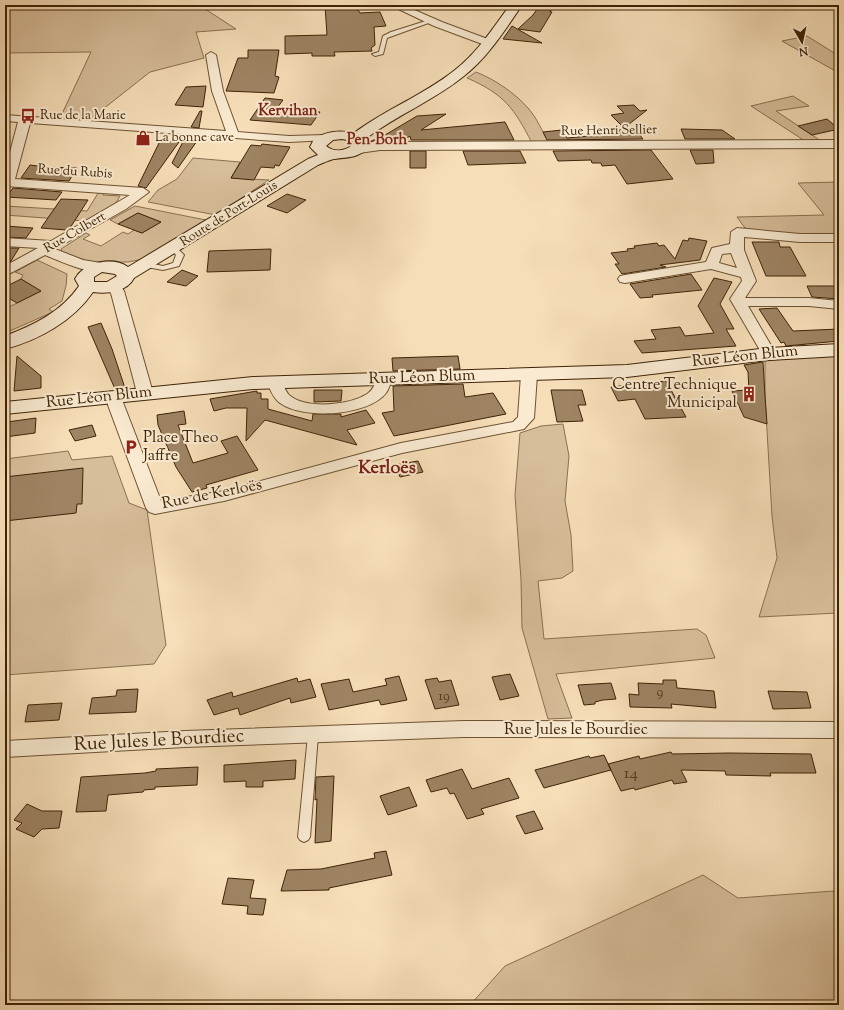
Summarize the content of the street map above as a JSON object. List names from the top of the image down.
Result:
{
  "streets": {
    "main road": ["Route de Port-Louis", "Rue Léon Blum"],
    "street": [
      "Rue Henri Sellier",
      "Rue du Rubis",
      "Rue Colbert",
      "Rue de Kerloës",
      "Rue Jules le Bourdiec"
    ]
  },
  "crossings": [
    ["Rue du Rubis", "Rue Colbert"],
    ["Rue Léon Blum", "Rue de Kerloës"]
  ],
  "districts": ["Kervihan", "Pen-Borh", "Kerloës"],
  "places": {
    "bus stop": ["Rue de la Marie"],
    "shop": ["La bonne cave"],
    "building": ["Centre Technique Municipal"],
    "parking": ["Place Theo Jaffre"]
  },
  "house_numbers": ["9", "19", "14"],
  "north": "bottom"
}
